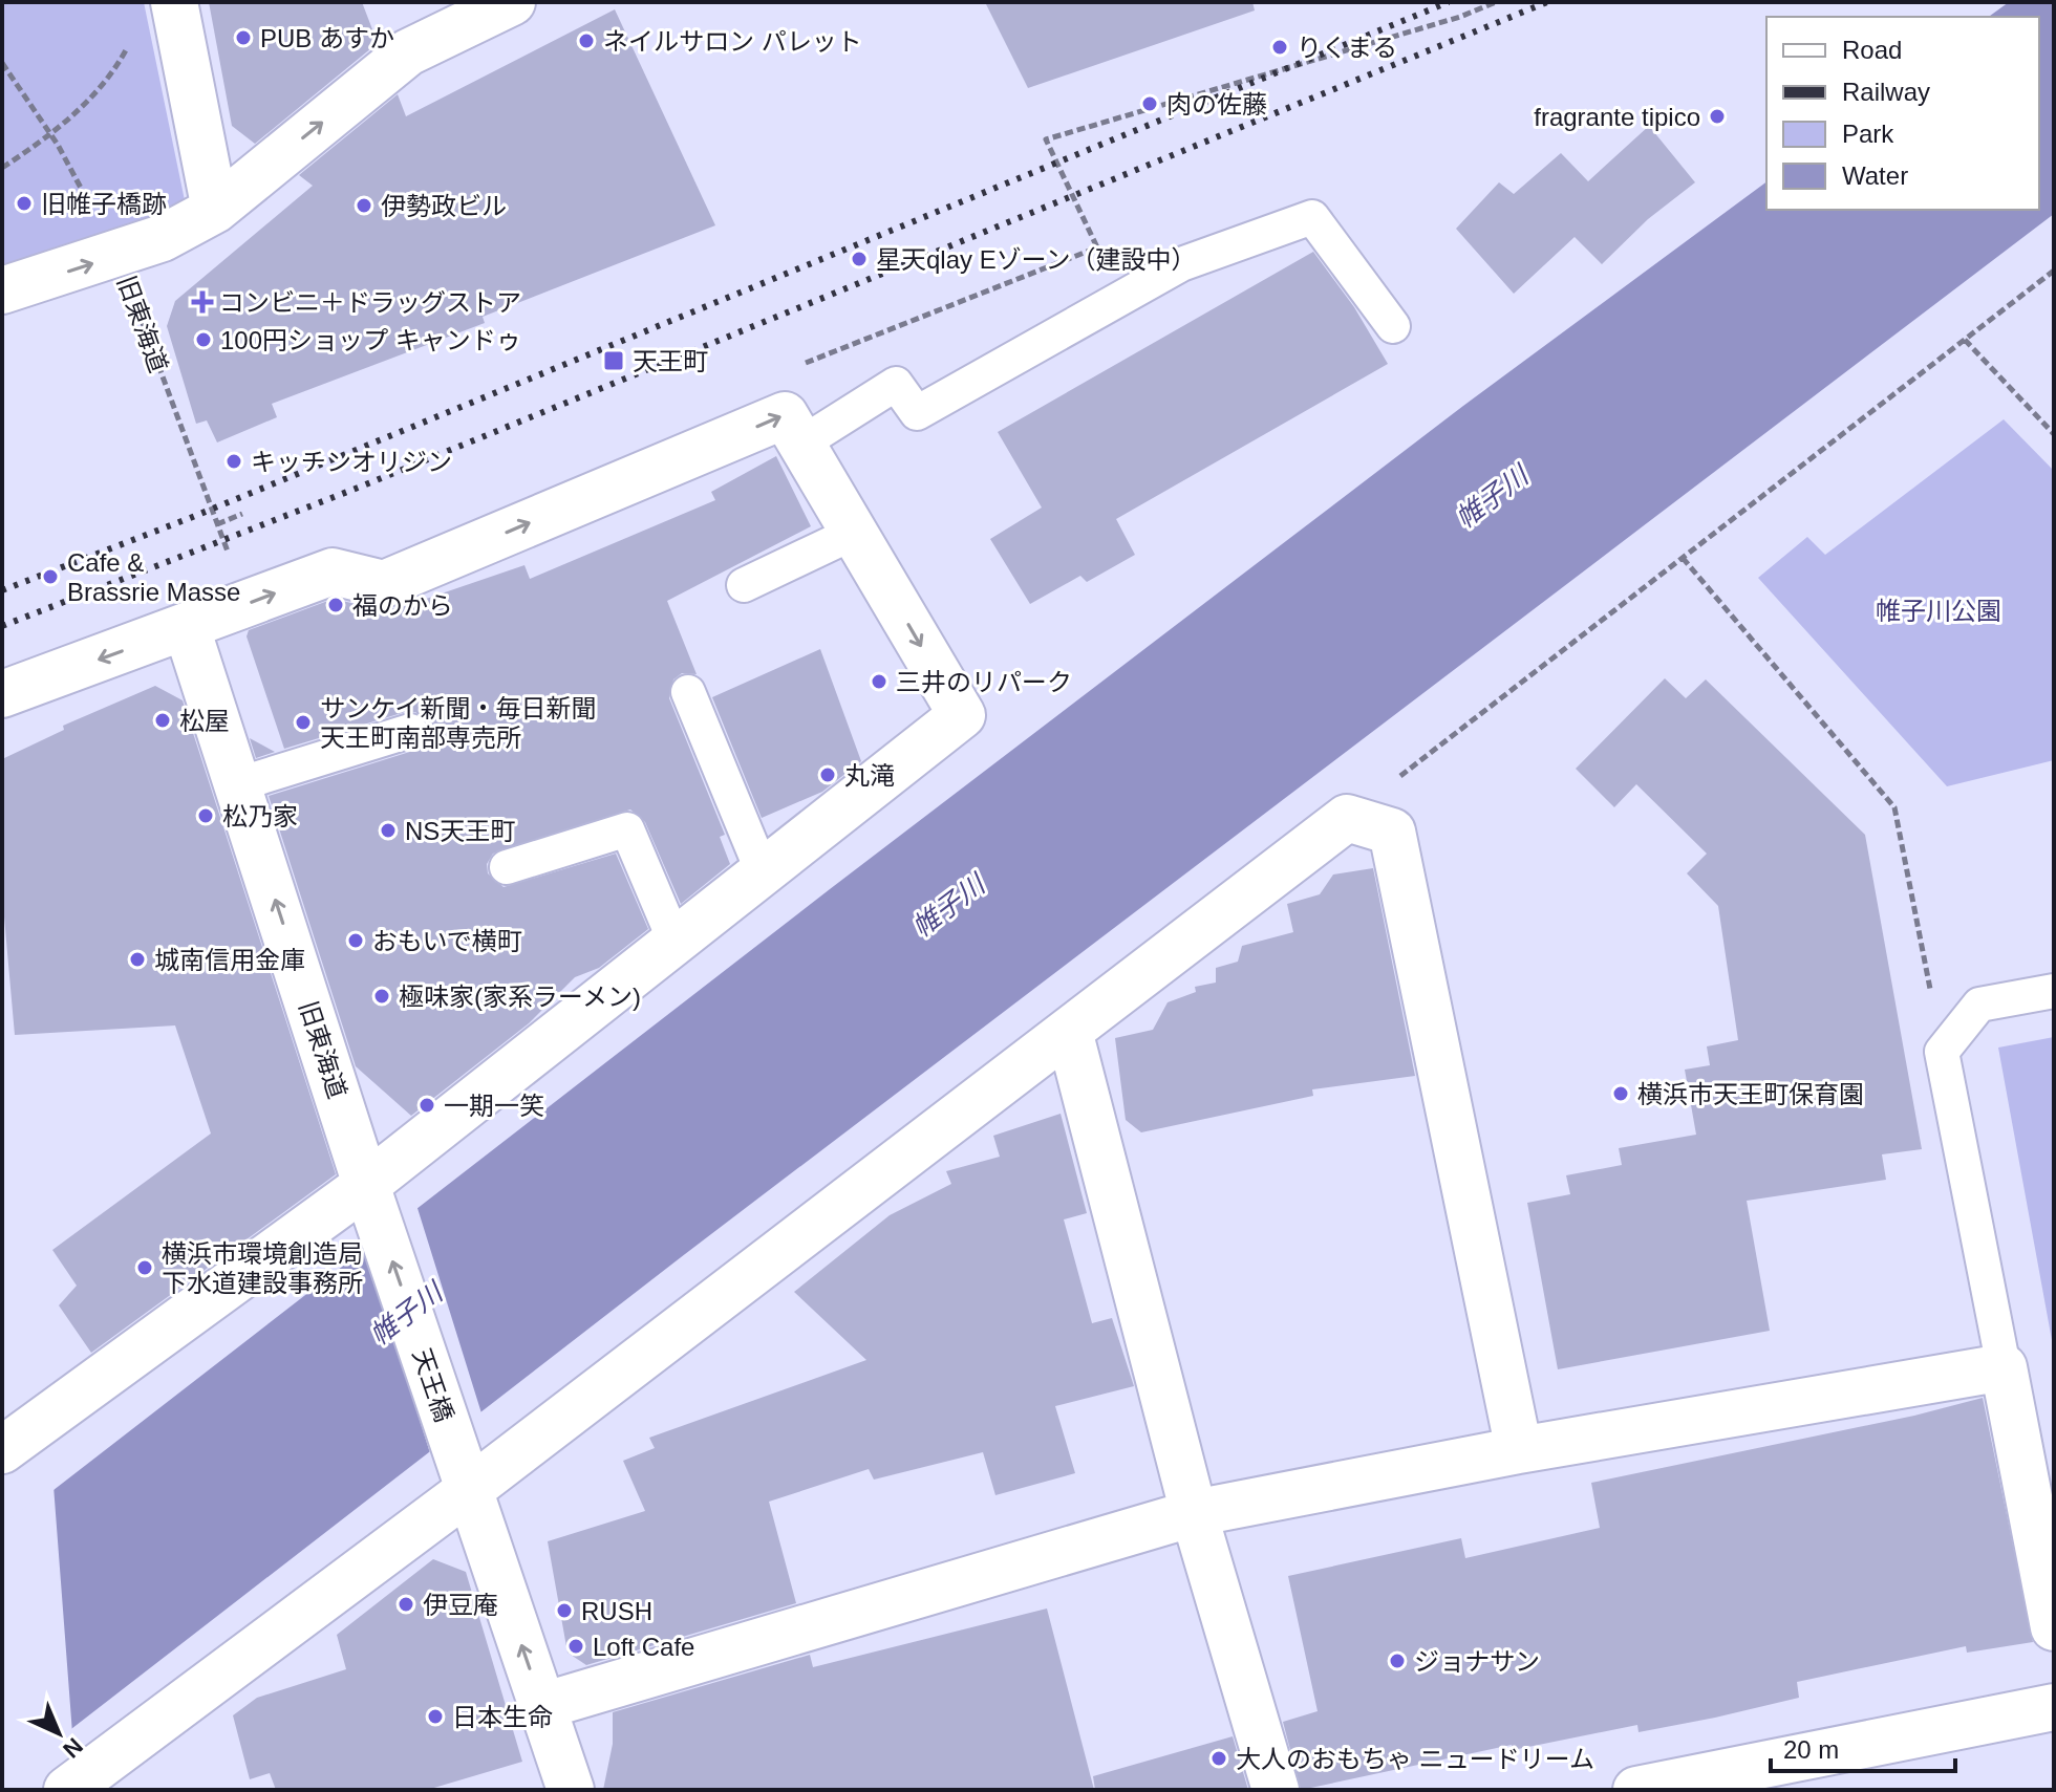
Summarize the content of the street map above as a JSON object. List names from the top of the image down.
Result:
{
  "streets": {
    "street": ["旧東海道", "天王橋"]
  },
  "crossings": [
    ["旧東海道", "天王橋"]
  ],
  "one_way": ["旧東海道", "天王橋"],
  "water": ["帷子川"],
  "parks": ["帷子川公園"],
  "places": {
    "other": [
      "PUB あすか",
      "ネイルサロン パレット",
      "りくまる",
      "肉の佐藤",
      "fragrante tipico",
      "旧帷子橋跡",
      "伊勢政ビル",
      "星天qlay Eゾーン（建設中）",
      "100円ショップ キャンドゥ",
      "キッチンオリジン",
      "Cafe & Brassrie Masse",
      "福のから",
      "三井のリパーク",
      "松屋",
      "サンケイ新聞・毎日新聞 天王町南部専売所",
      "丸滝",
      "松乃家",
      "NS天王町",
      "おもいで横町",
      "城南信用金庫",
      "極味家(家系ラーメン)",
      "横浜市天王町保育園",
      "一期一笑",
      "横浜市環境創造局 下水道建設事務所",
      "伊豆庵",
      "RUSH",
      "Loft Cafe",
      "ジョナサン",
      "日本生命",
      "大人のおもちゃ ニュードリーム"
    ],
    "health": ["コンビニ＋ドラッグストア"],
    "transit": ["天王町"]
  },
  "legend": [
    "Road",
    "Railway",
    "Park",
    "Water"
  ],
  "scale_bar": "20 m",
  "north": "bottom right"
}
